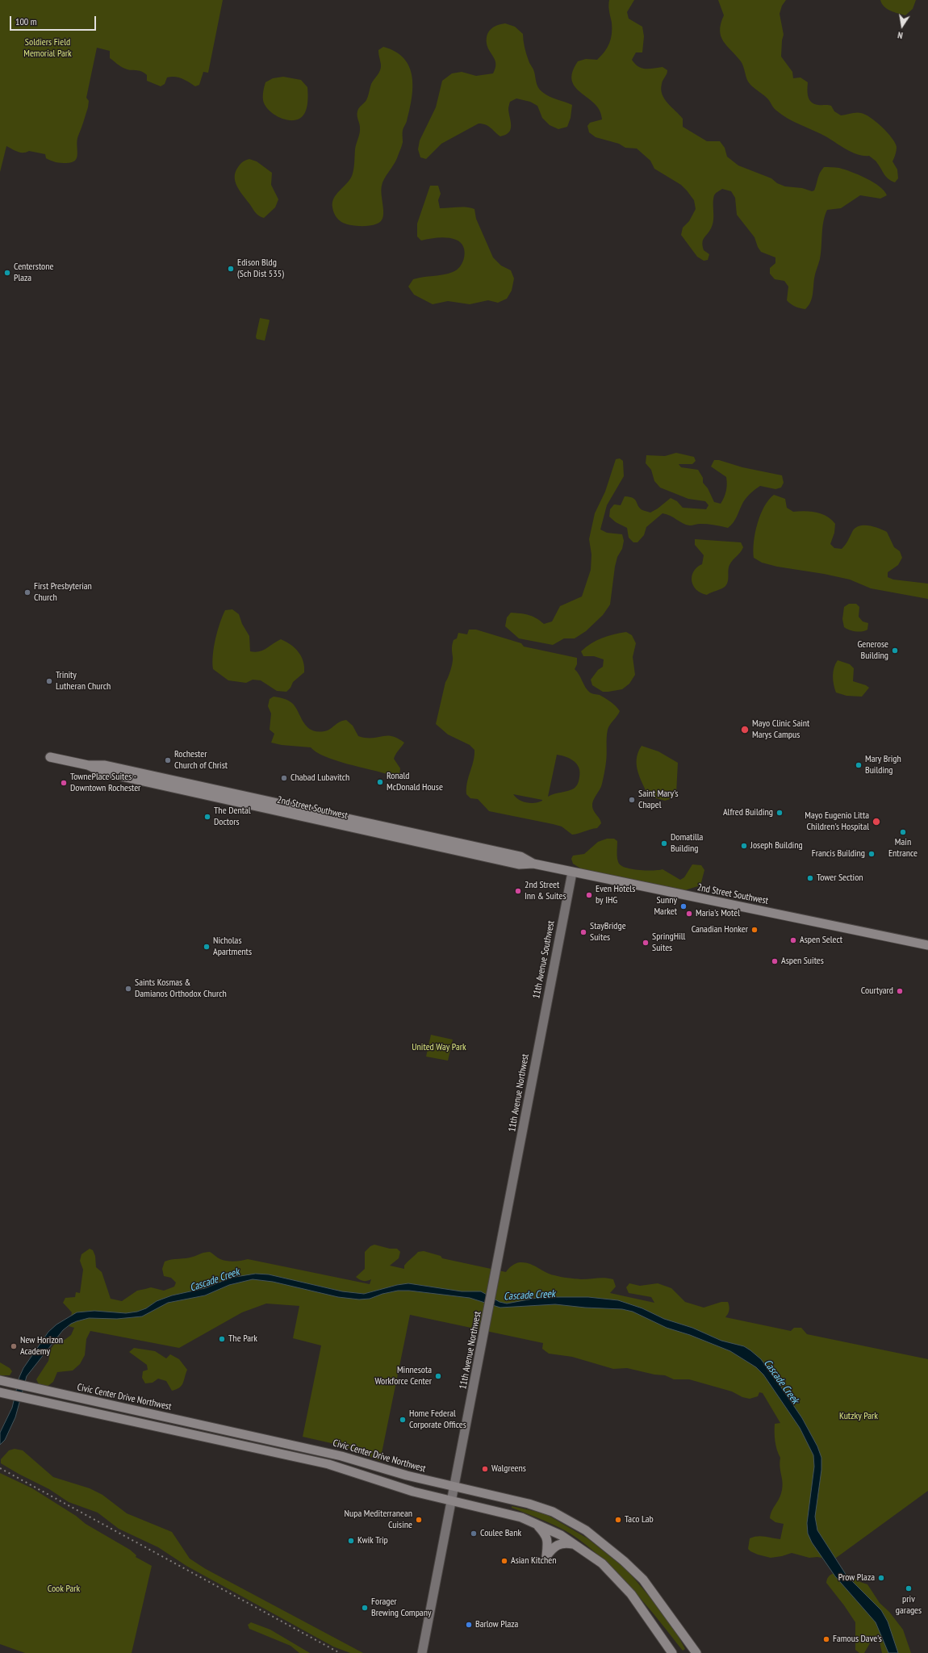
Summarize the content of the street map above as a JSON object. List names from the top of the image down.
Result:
{
  "streets": {
    "main road": [
      "2nd Street Southwest",
      "11th Avenue Southwest",
      "11th Avenue Northwest",
      "Civic Center Drive Northwest"
    ]
  },
  "crossings": [
    ["2nd Street Southwest", "11th Avenue Southwest"],
    ["11th Avenue Southwest", "11th Avenue Northwest"],
    ["11th Avenue Northwest", "Civic Center Drive Northwest"]
  ],
  "water": ["Cascade Creek"],
  "parks": [
    "Soldiers Field Memorial Park",
    "United Way Park",
    "Kutzky Park",
    "Cook Park"
  ],
  "places": [
    "Edison Bldg (Sch Dist 535)",
    "Centerstone Plaza",
    "First Presbyterian Church",
    "Generose Building",
    "Trinity Lutheran Church",
    "Mayo Clinic Saint Marys Campus",
    "Rochester Church of Christ",
    "Mary Brigh Building",
    "Chabad Lubavitch",
    "Ronald McDonald House",
    "TownePlace Suites - Downtown Rochester",
    "Saint Mary's Chapel",
    "Alfred Building",
    "The Dental Doctors",
    "Mayo Eugenio Litta Children's Hospital",
    "Main Entrance",
    "Domatilla Building",
    "Joseph Building",
    "Francis Building",
    "Tower Section",
    "2nd Street Inn & Suites",
    "Even Hotels by IHG",
    "Sunny Market",
    "Maria's Motel",
    "Canadian Honker",
    "StayBridge Suites",
    "Aspen Select",
    "SpringHill Suites",
    "Nicholas Apartments",
    "Aspen Suites",
    "Saints Kosmas & Damianos Orthodox Church",
    "Courtyard",
    "The Park",
    "New Horizon Academy",
    "Minnesota Workforce Center",
    "Home Federal Corporate Offices",
    "Walgreens",
    "Nupa Mediterranean Cuisine",
    "Taco Lab",
    "Coulee Bank",
    "Kwik Trip",
    "Asian Kitchen",
    "Prow Plaza",
    "priv garages",
    "Forager Brewing Company",
    "Barlow Plaza",
    "Famous Dave's"
  ],
  "scale_bar": "100 m",
  "north": "bottom"
}
